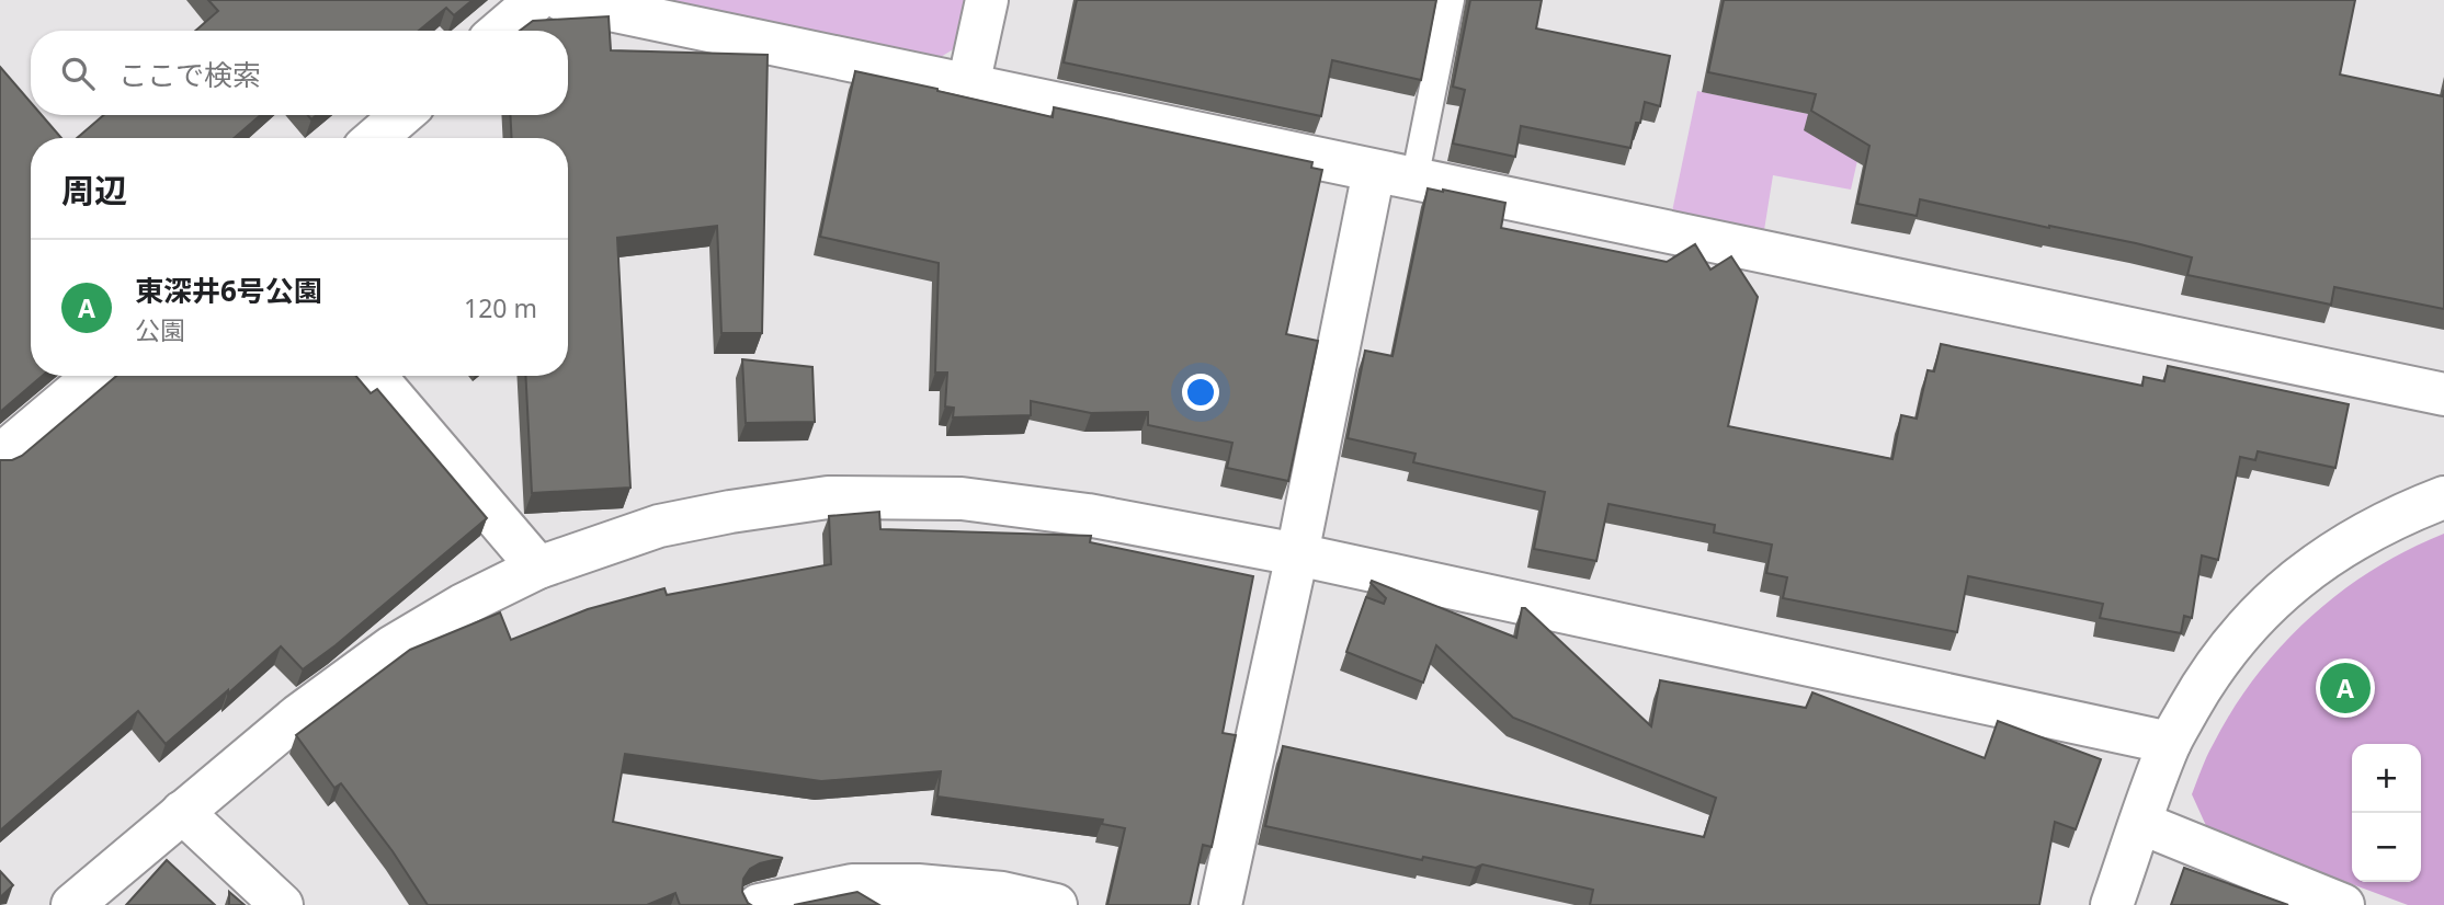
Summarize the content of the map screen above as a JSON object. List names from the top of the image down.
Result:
{
  "page": {
    "search": "ここで検索",
    "heading": "周辺",
    "list": [
      {
        "mark": "A",
        "name": "東深井6号公園",
        "note": "公園",
        "value": "120 m"
      }
    ],
    "pins": "A",
    "map_buttons": ["+", "−"]
  }
}
